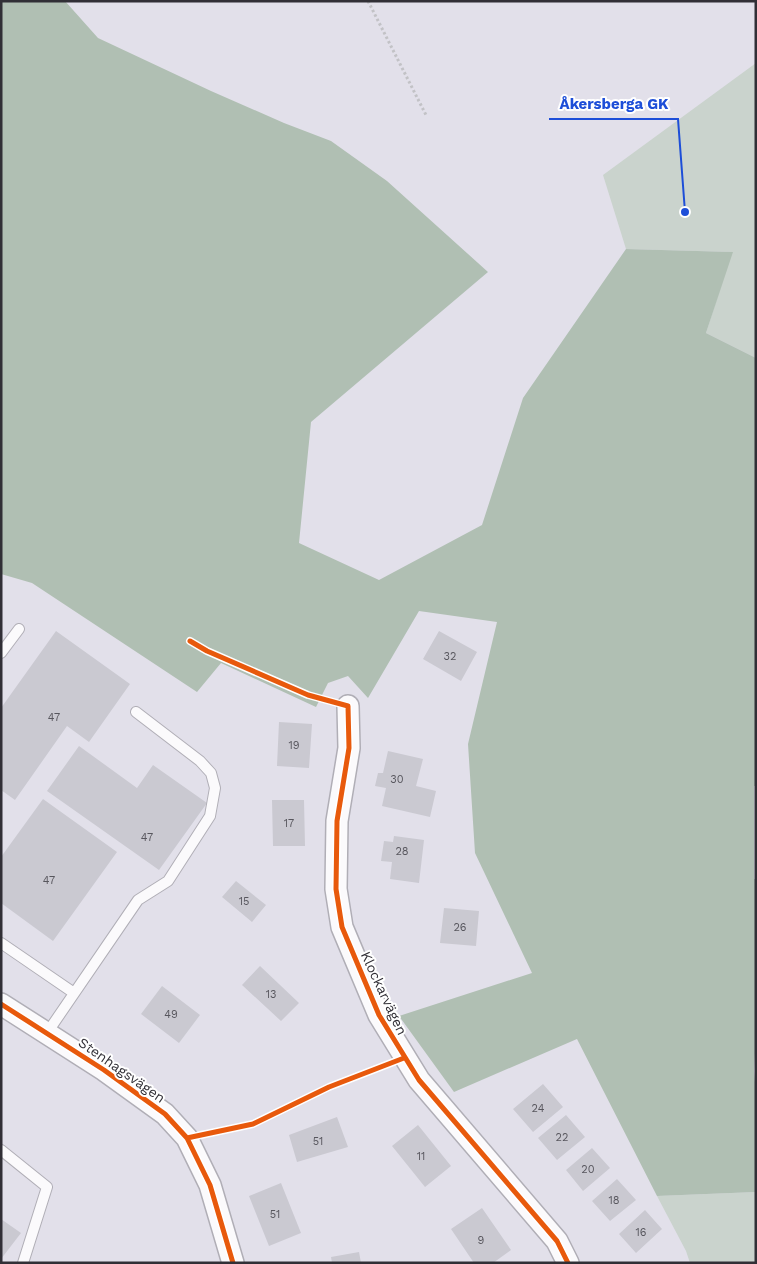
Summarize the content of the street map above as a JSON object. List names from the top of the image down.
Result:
{
  "streets": {
    "street": ["Klockarvägen", "Stenhagsvägen"]
  },
  "places": ["Åkersberga GK"],
  "house_numbers": [
    "32",
    "47",
    "19",
    "30",
    "17",
    "47",
    "28",
    "47",
    "15",
    "26",
    "13",
    "49",
    "24",
    "22",
    "51",
    "11",
    "20",
    "18",
    "51",
    "16",
    "9"
  ]
}
